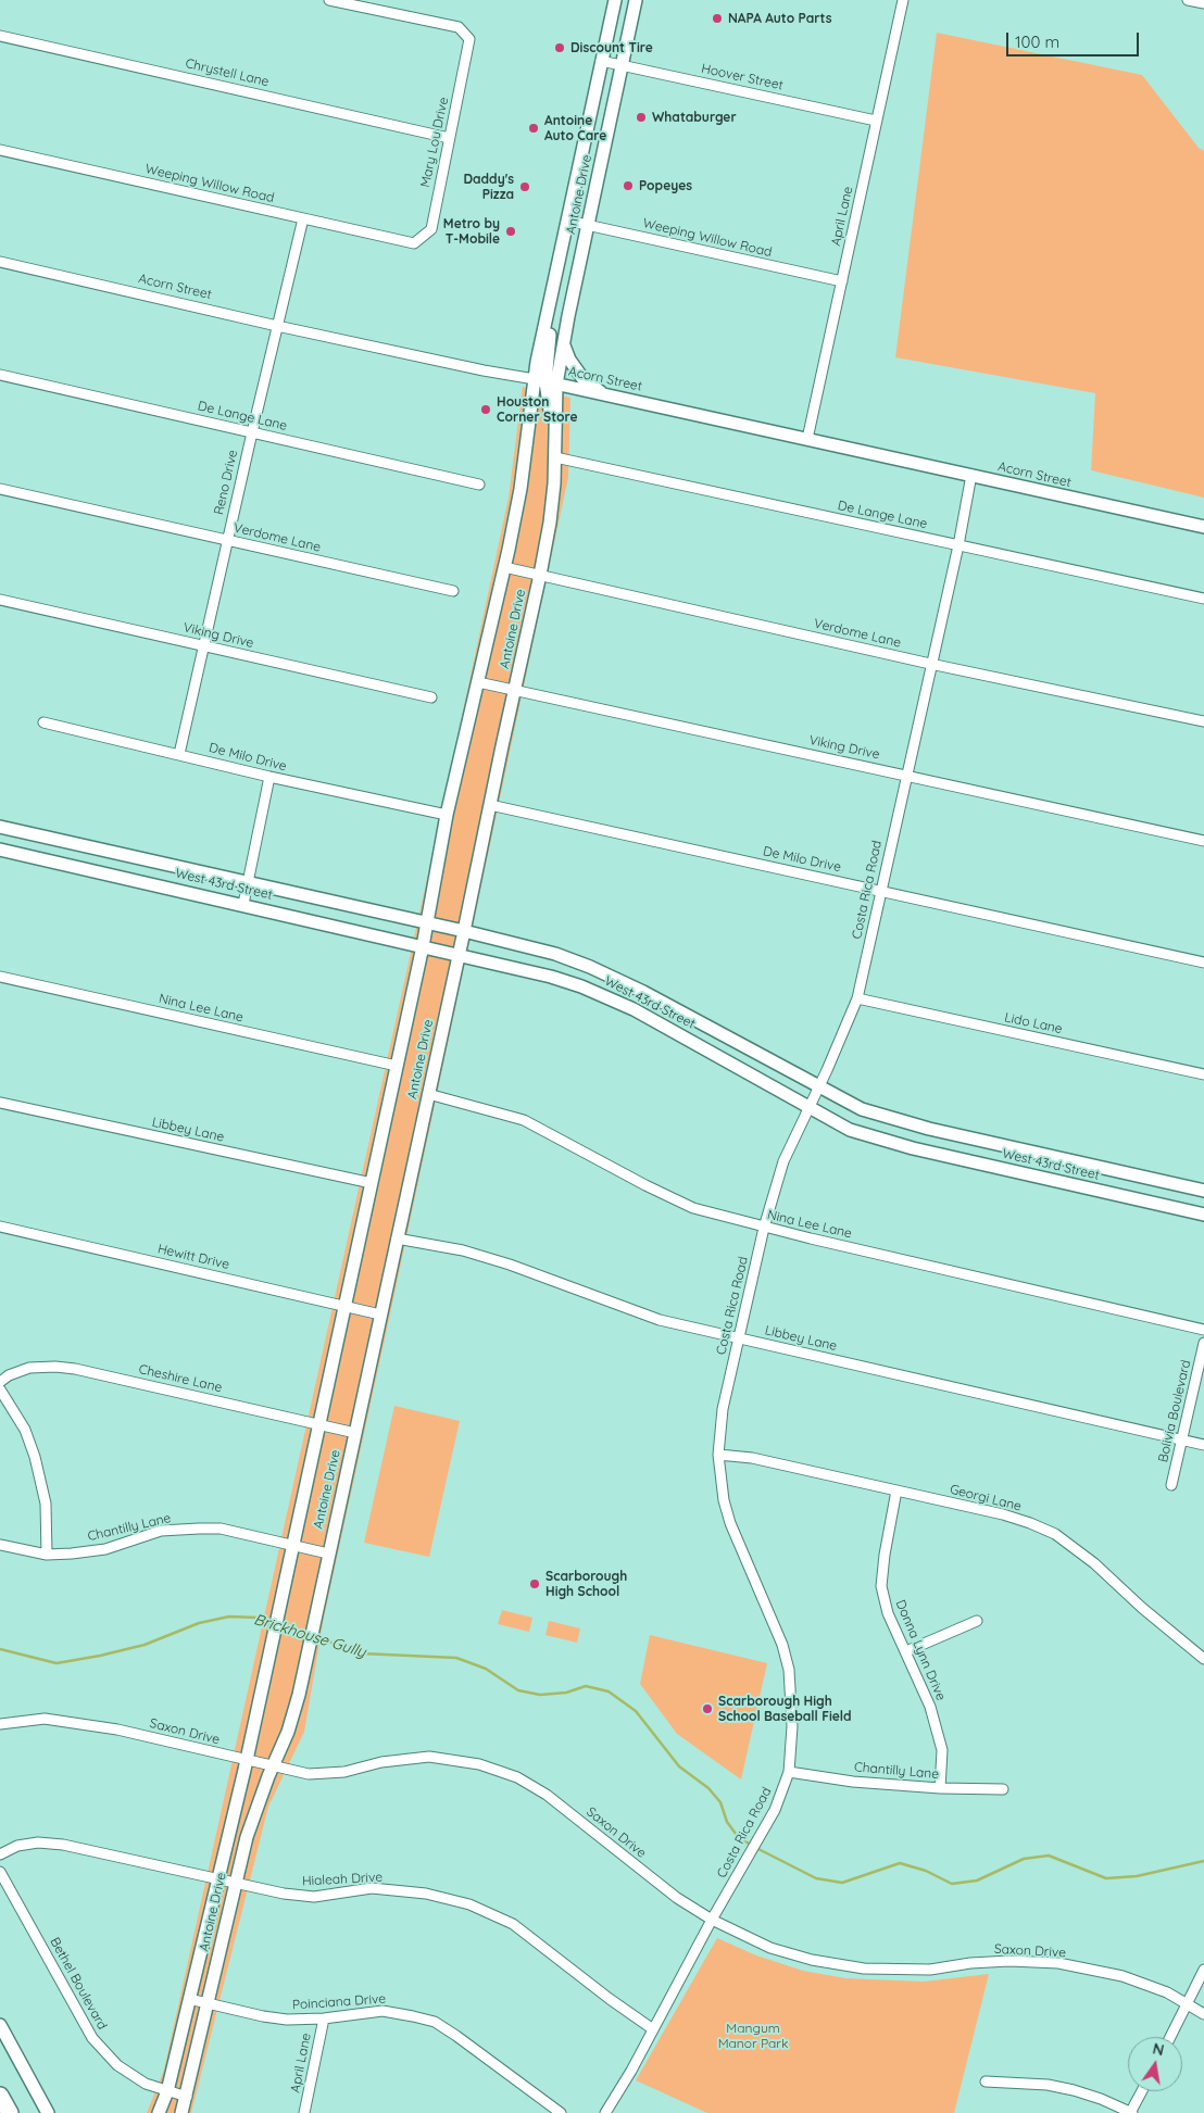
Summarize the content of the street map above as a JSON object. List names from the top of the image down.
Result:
{
  "streets": {
    "main road": ["Antoine Drive", "Acorn Street", "West 43rd Street"],
    "street": [
      "Chrystell Lane",
      "Hoover Street",
      "Mary Lou Drive",
      "Weeping Willow Road",
      "April Lane",
      "De Lange Lane",
      "Reno Drive",
      "Verdome Lane",
      "Viking Drive",
      "De Milo Drive",
      "Costa Rica Road",
      "Nina Lee Lane",
      "Lido Lane",
      "Libbey Lane",
      "Hewitt Drive",
      "Cheshire Lane",
      "Bolivia Boulevard",
      "Georgi Lane",
      "Chantilly Lane",
      "Donna Lynn Drive",
      "Saxon Drive",
      "Hialeah Drive",
      "Bethel Boulevard",
      "Poinciana Drive"
    ]
  },
  "crossings": [
    ["Chrystell Lane", "Mary Lou Drive"],
    ["Hoover Street", "Antoine Drive"],
    ["Hoover Street", "April Lane"],
    ["Mary Lou Drive", "Weeping Willow Road"],
    ["Weeping Willow Road", "Antoine Drive"],
    ["Weeping Willow Road", "April Lane"],
    ["Weeping Willow Road", "Reno Drive"],
    ["Antoine Drive", "Acorn Street"],
    ["Antoine Drive", "De Lange Lane"],
    ["Antoine Drive", "Verdome Lane"],
    ["Antoine Drive", "Viking Drive"],
    ["Antoine Drive", "De Milo Drive"],
    ["Antoine Drive", "West 43rd Street"],
    ["Antoine Drive", "Nina Lee Lane"],
    ["Antoine Drive", "Libbey Lane"],
    ["Antoine Drive", "Hewitt Drive"],
    ["Antoine Drive", "Cheshire Lane"],
    ["Antoine Drive", "Chantilly Lane"],
    ["Antoine Drive", "Saxon Drive"],
    ["Antoine Drive", "Hialeah Drive"],
    ["Antoine Drive", "Bethel Boulevard"],
    ["Antoine Drive", "Poinciana Drive"],
    ["April Lane", "Acorn Street"],
    ["April Lane", "Poinciana Drive"],
    ["Acorn Street", "Reno Drive"],
    ["Acorn Street", "Costa Rica Road"],
    ["De Lange Lane", "Reno Drive"],
    ["De Lange Lane", "Costa Rica Road"],
    ["Reno Drive", "Verdome Lane"],
    ["Reno Drive", "Viking Drive"],
    ["Reno Drive", "De Milo Drive"],
    ["Verdome Lane", "Costa Rica Road"],
    ["Viking Drive", "Costa Rica Road"],
    ["De Milo Drive", "Costa Rica Road"],
    ["West 43rd Street", "Costa Rica Road"],
    ["Costa Rica Road", "Nina Lee Lane"],
    ["Costa Rica Road", "Lido Lane"],
    ["Costa Rica Road", "Libbey Lane"],
    ["Costa Rica Road", "Georgi Lane"],
    ["Costa Rica Road", "Chantilly Lane"],
    ["Costa Rica Road", "Saxon Drive"],
    ["Costa Rica Road", "Hialeah Drive"],
    ["Libbey Lane", "Bolivia Boulevard"],
    ["Georgi Lane", "Donna Lynn Drive"],
    ["Chantilly Lane", "Donna Lynn Drive"]
  ],
  "water": ["Brickhouse Gully"],
  "parks": ["Mangum Manor Park"],
  "places": [
    "NAPA Auto Parts",
    "Discount Tire",
    "Whataburger",
    "Antoine Auto Care",
    "Popeyes",
    "Daddy's Pizza",
    "Metro by T-Mobile",
    "Houston Corner Store",
    "Scarborough High School",
    "Scarborough High School Baseball Field"
  ],
  "scale_bar": "100 m",
  "north": "top"
}
